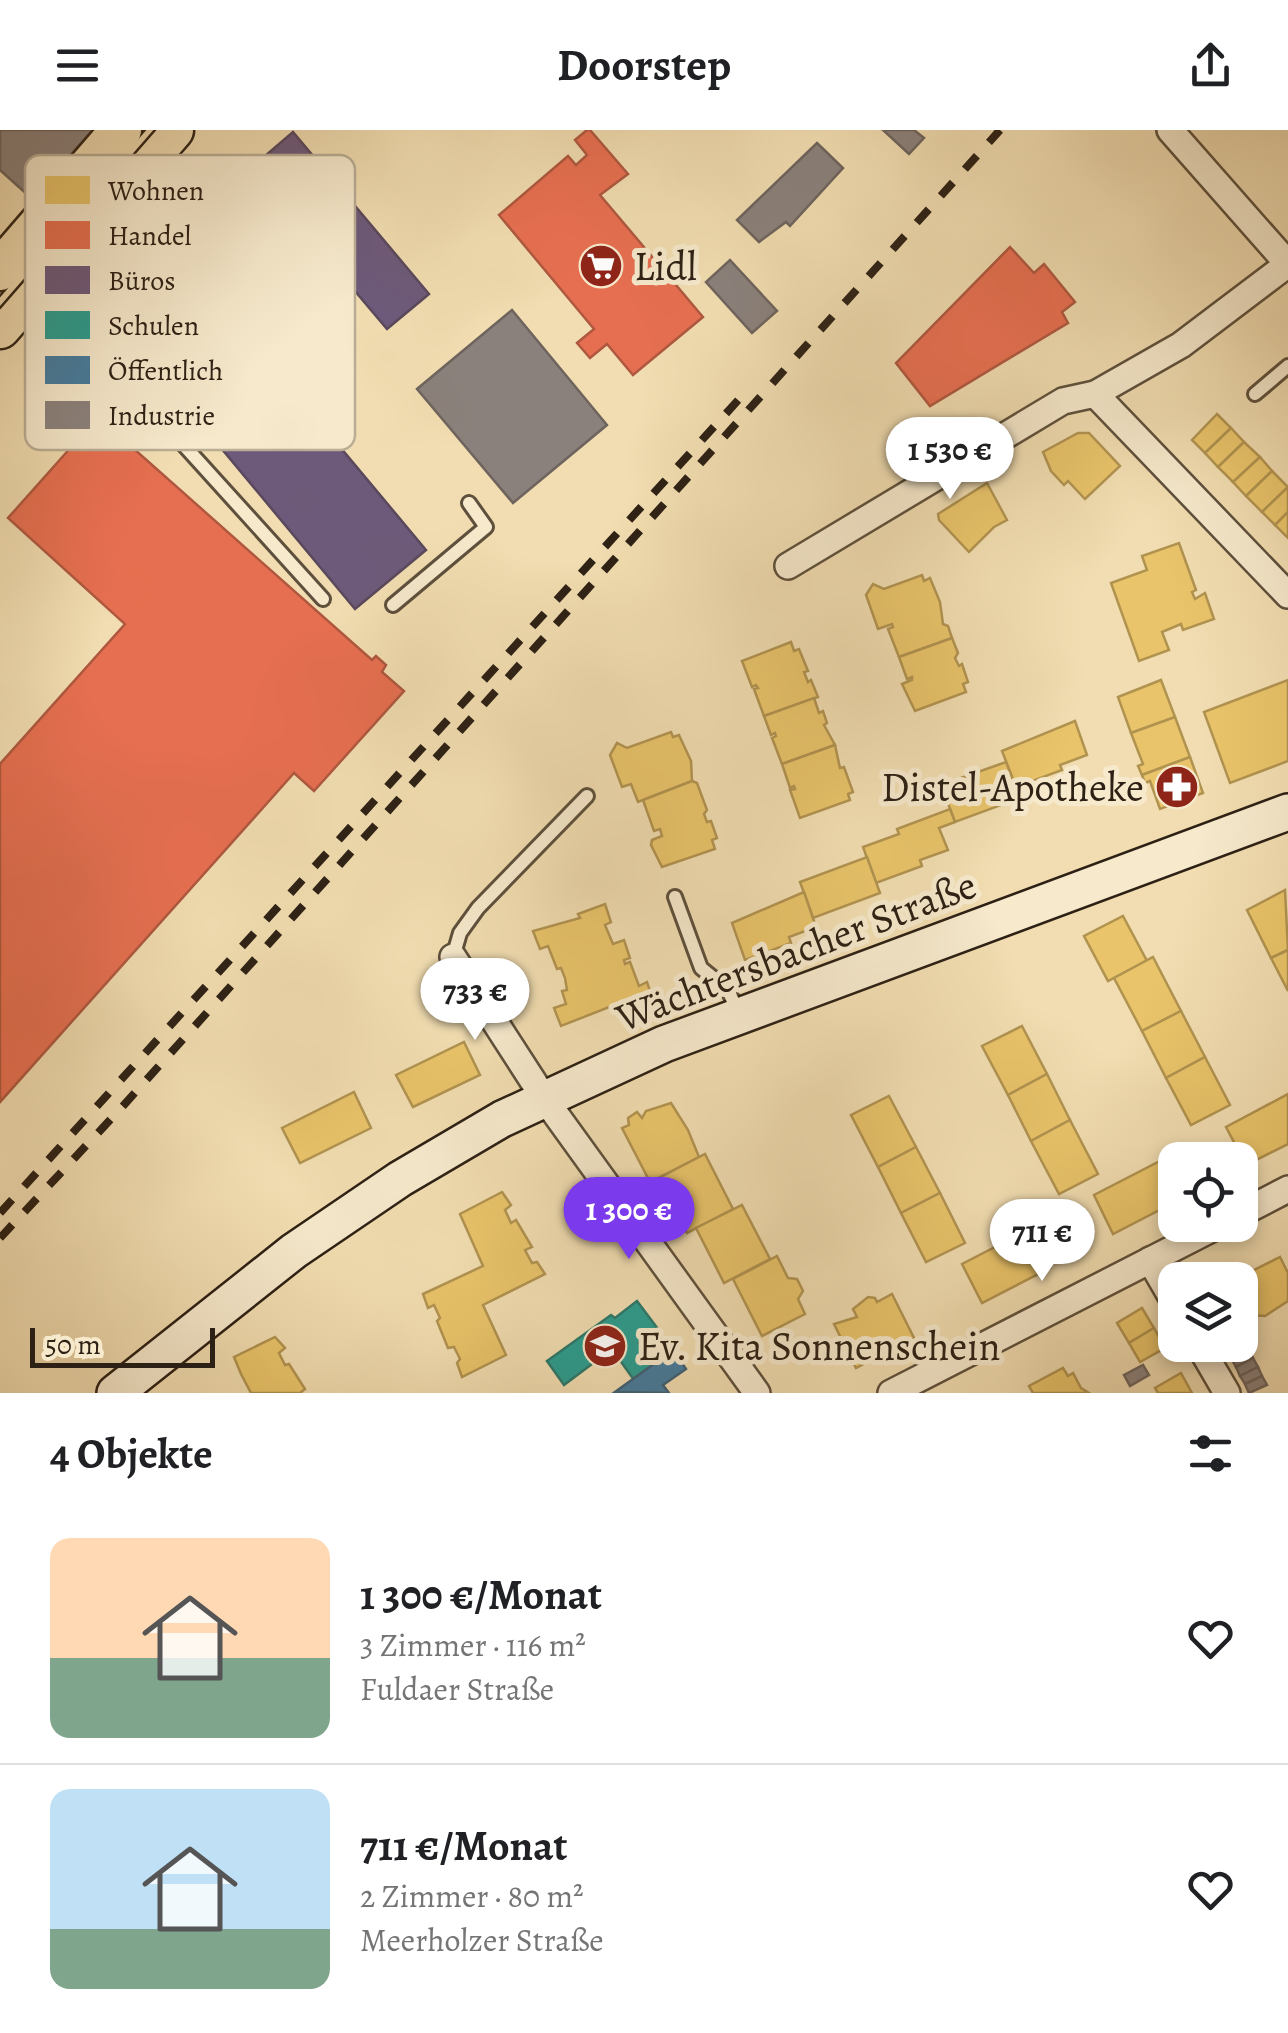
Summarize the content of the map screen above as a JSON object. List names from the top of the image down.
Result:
{
  "streets": {
    "street": ["Wächtersbacher Straße"]
  },
  "places": {
    "supermarket": ["Lidl"],
    "pharmacy": ["Distel-Apotheke"],
    "school or university": ["Ev. Kita Sonnenschein"]
  },
  "legend": [
    "Wohnen",
    "Handel",
    "Büros",
    "Schulen",
    "Öffentlich",
    "Industrie"
  ],
  "scale_bar": "50 m",
  "page": {
    "header": "Doorstep",
    "price": [
      "1 530 €",
      "733 €",
      "1 300 €",
      "711 €"
    ],
    "scale": "50 m",
    "heading": "4 Objekte",
    "list": [
      {
        "name": "1 300 €/Monat",
        "note": "3 Zimmer · 116 m² · Fuldaer Straße"
      },
      {
        "name": "711 €/Monat",
        "note": "2 Zimmer · 80 m² · Meerholzer Straße"
      }
    ]
  }
}
